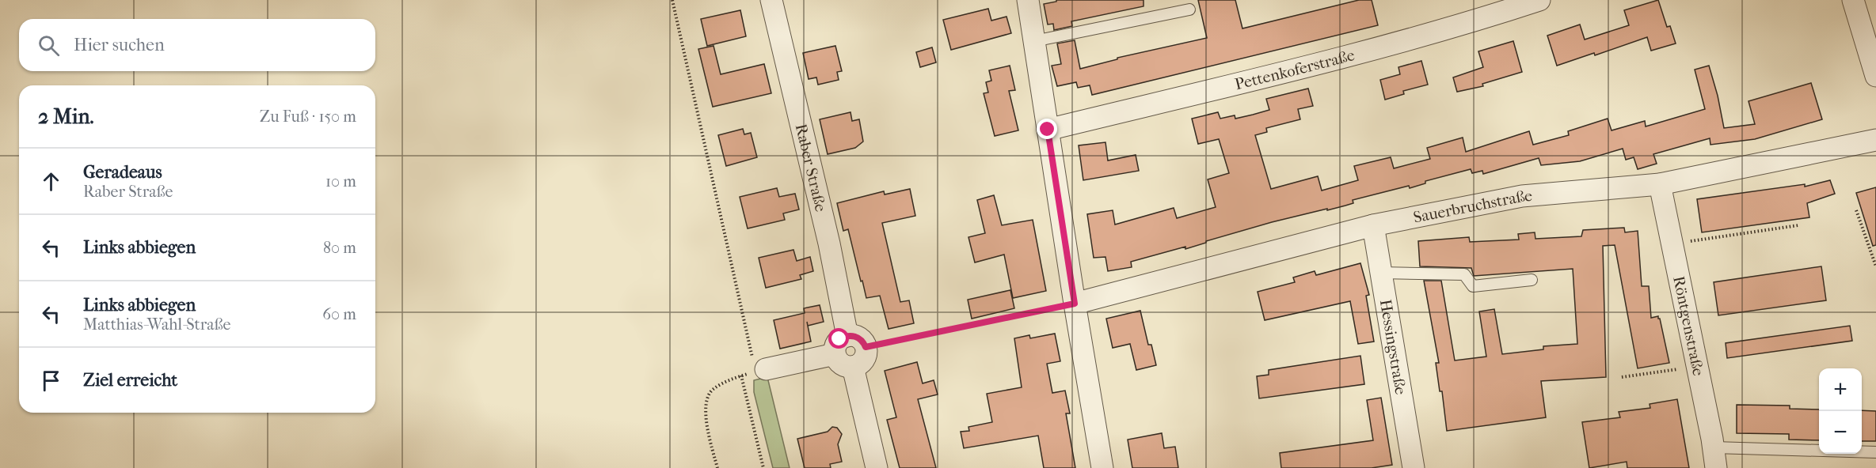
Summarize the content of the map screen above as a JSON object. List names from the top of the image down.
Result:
{
  "streets": {
    "street": [
      "Pettenkoferstraße",
      "Raber Straße",
      "Sauerbruchstraße",
      "Röntgenstraße",
      "Hessingstraße"
    ]
  },
  "crossings": [
    ["Sauerbruchstraße", "Röntgenstraße"],
    ["Sauerbruchstraße", "Hessingstraße"]
  ],
  "page": {
    "search": "Hier suchen",
    "heading": ["2 Min.", "Zu Fuß · 150 m"],
    "list": [
      ["Geradeaus", "Raber Straße", "10 m"],
      ["Links abbiegen", "80 m"],
      ["Links abbiegen", "Matthias-Wahl-Straße", "60 m"],
      "Ziel erreicht"
    ],
    "map_buttons": ["+", "−"]
  }
}
